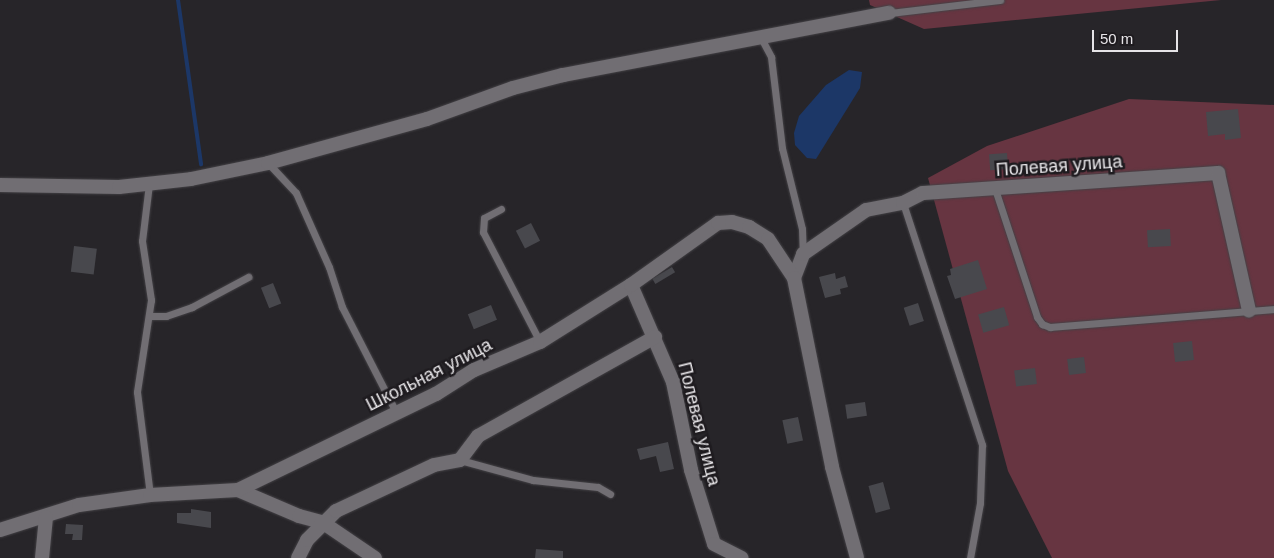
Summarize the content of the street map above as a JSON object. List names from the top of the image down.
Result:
{
  "streets": {
    "street": ["Полевая улица", "Школьная улица"]
  },
  "crossings": [
    ["Полевая улица", "Школьная улица"]
  ],
  "scale_bar": "50 m"
}
